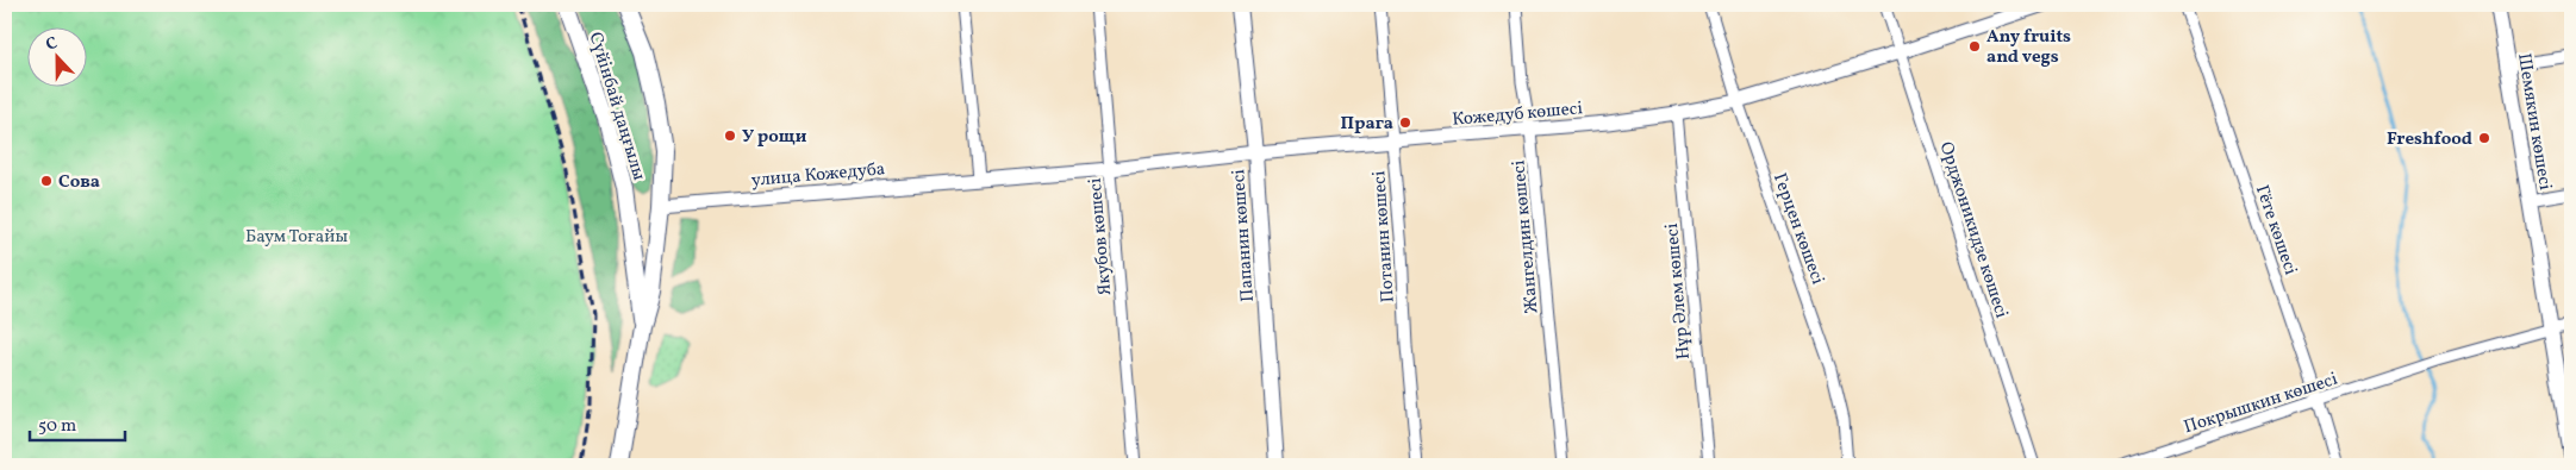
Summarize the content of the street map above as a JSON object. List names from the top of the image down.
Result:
{
  "streets": {
    "main road": ["Сүйінбай даңғылы", "Шемякин көшесі", "Папанин көшесі"],
    "street": [
      "Кожедуб көшесі",
      "улица Кожедуба",
      "Герцен көшесі",
      "Орджоникидзе көшесі",
      "Гёте көшесі",
      "Якубов көшесі",
      "Потанин көшесі",
      "Жангелдин көшесі",
      "Нұр Әлем көшесі",
      "Покрышкин көшесі"
    ]
  },
  "crossings": [
    ["Сүйінбай даңғылы", "улица Кожедуба"],
    ["Кожедуб көшесі", "улица Кожедуба"],
    ["Кожедуб көшесі", "Герцен көшесі"],
    ["Кожедуб көшесі", "Орджоникидзе көшесі"],
    ["Кожедуб көшесі", "Папанин көшесі"],
    ["Кожедуб көшесі", "Якубов көшесі"],
    ["Кожедуб көшесі", "Потанин көшесі"],
    ["Кожедуб көшесі", "Жангелдин көшесі"],
    ["Кожедуб көшесі", "Нұр Әлем көшесі"],
    ["Шемякин көшесі", "Покрышкин көшесі"],
    ["Гёте көшесі", "Покрышкин көшесі"]
  ],
  "parks": ["Баум Тоғайы"],
  "places": [
    "Any fruits and vegs",
    "Прага",
    "У рощи",
    "Freshfood",
    "Сова"
  ],
  "scale_bar": "50 m",
  "north": "top"
}
